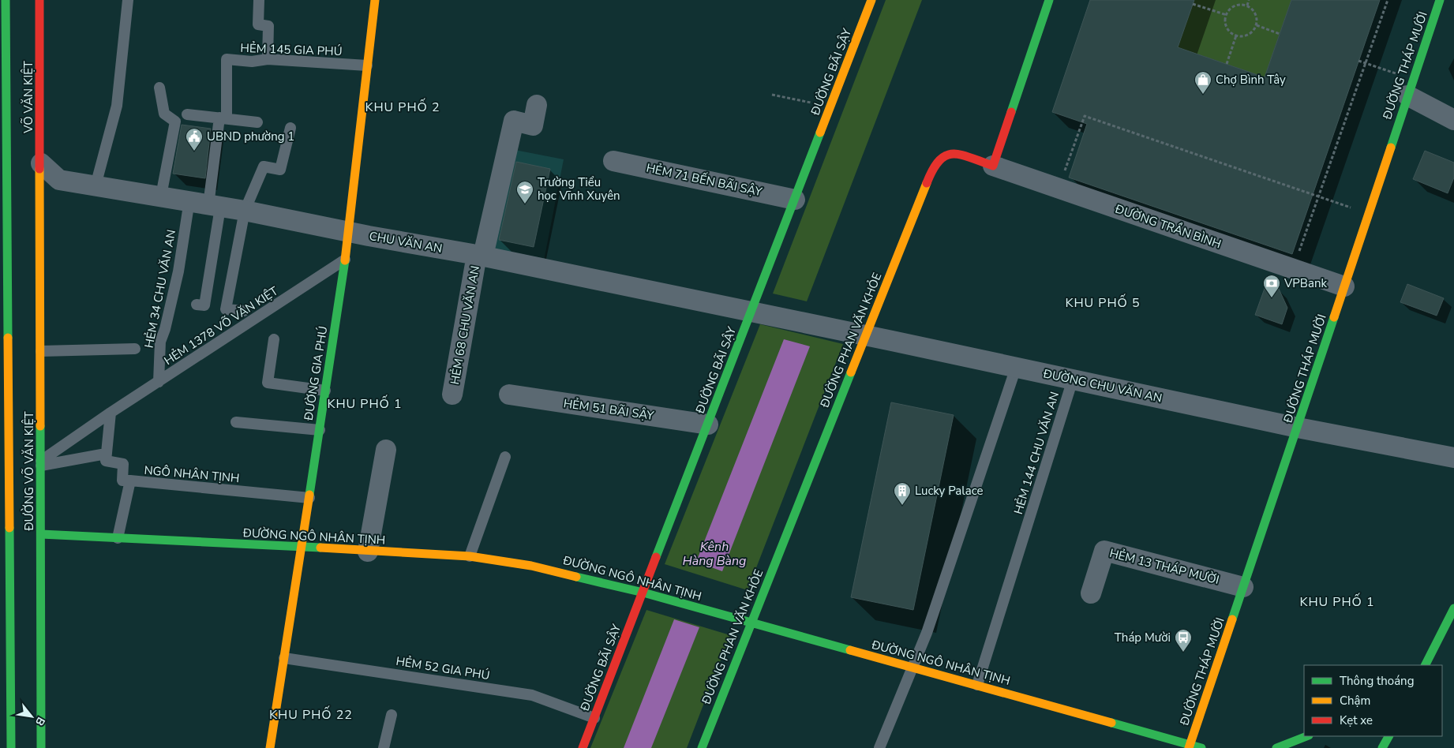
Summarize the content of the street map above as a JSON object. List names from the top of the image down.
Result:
{
  "streets": {
    "main road": [
      "ĐƯỜNG THÁP MƯỜI",
      "ĐƯỜNG BÃI SẬY",
      "VÕ VĂN KIỆT",
      "ĐƯỜNG PHAN VĂN KHỎE",
      "ĐƯỜNG GIA PHÚ",
      "ĐƯỜNG VÕ VĂN KIỆT",
      "ĐƯỜNG NGÔ NHÂN TỊNH"
    ],
    "street": [
      "HẺM 71 BẾN BÃI SẬY",
      "ĐƯỜNG TRẦN BÌNH",
      "CHU VĂN AN",
      "HẺM 68 CHU VĂN AN",
      "ĐƯỜNG CHU VĂN AN",
      "HẺM 51 BÃI SẬY",
      "HẺM 13 THÁP MƯỜI"
    ],
    "lane": [
      "HẺM 145 GIA PHÚ",
      "HẺM 34 CHU VĂN AN",
      "HẺM 1378 VÕ VĂN KIỆT",
      "HẺM 144 CHU VĂN AN",
      "NGÔ NHÂN TỊNH",
      "HẺM 52 GIA PHÚ"
    ]
  },
  "crossings": [
    ["HẺM 145 GIA PHÚ", "ĐƯỜNG GIA PHÚ"],
    ["ĐƯỜNG THÁP MƯỜI", "ĐƯỜNG TRẦN BÌNH"],
    ["ĐƯỜNG THÁP MƯỜI", "ĐƯỜNG CHU VĂN AN"],
    ["ĐƯỜNG THÁP MƯỜI", "ĐƯỜNG NGÔ NHÂN TỊNH"],
    ["ĐƯỜNG THÁP MƯỜI", "HẺM 13 THÁP MƯỜI"],
    ["ĐƯỜNG BÃI SẬY", "HẺM 71 BẾN BÃI SẬY"],
    ["ĐƯỜNG BÃI SẬY", "CHU VĂN AN"],
    ["ĐƯỜNG BÃI SẬY", "ĐƯỜNG CHU VĂN AN"],
    ["ĐƯỜNG BÃI SẬY", "HẺM 51 BÃI SẬY"],
    ["ĐƯỜNG BÃI SẬY", "ĐƯỜNG NGÔ NHÂN TỊNH"],
    ["ĐƯỜNG BÃI SẬY", "HẺM 52 GIA PHÚ"],
    ["VÕ VĂN KIỆT", "ĐƯỜNG VÕ VĂN KIỆT"],
    ["ĐƯỜNG TRẦN BÌNH", "ĐƯỜNG PHAN VĂN KHỎE"],
    ["CHU VĂN AN", "HẺM 34 CHU VĂN AN"],
    ["CHU VĂN AN", "HẺM 68 CHU VĂN AN"],
    ["CHU VĂN AN", "ĐƯỜNG GIA PHÚ"],
    ["CHU VĂN AN", "ĐƯỜNG CHU VĂN AN"],
    ["HẺM 34 CHU VĂN AN", "HẺM 1378 VÕ VĂN KIỆT"],
    ["HẺM 1378 VÕ VĂN KIỆT", "ĐƯỜNG GIA PHÚ"],
    ["HẺM 1378 VÕ VĂN KIỆT", "ĐƯỜNG VÕ VĂN KIỆT"],
    ["ĐƯỜNG PHAN VĂN KHỎE", "ĐƯỜNG CHU VĂN AN"],
    ["ĐƯỜNG PHAN VĂN KHỎE", "ĐƯỜNG NGÔ NHÂN TỊNH"],
    ["ĐƯỜNG GIA PHÚ", "NGÔ NHÂN TỊNH"],
    ["ĐƯỜNG GIA PHÚ", "ĐƯỜNG NGÔ NHÂN TỊNH"],
    ["ĐƯỜNG GIA PHÚ", "HẺM 52 GIA PHÚ"],
    ["ĐƯỜNG CHU VĂN AN", "HẺM 144 CHU VĂN AN"],
    ["HẺM 144 CHU VĂN AN", "ĐƯỜNG NGÔ NHÂN TỊNH"],
    ["ĐƯỜNG VÕ VĂN KIỆT", "ĐƯỜNG NGÔ NHÂN TỊNH"],
    ["NGÔ NHÂN TỊNH", "ĐƯỜNG NGÔ NHÂN TỊNH"]
  ],
  "districts": [
    "KHU PHỐ 2",
    "KHU PHỐ 5",
    "KHU PHỐ 1",
    "KHU PHỐ 1",
    "KHU PHỐ 22"
  ],
  "water": ["Kênh Hàng Bàng"],
  "places": {
    "shop": ["Chợ Bình Tây"],
    "public building": ["UBND phường 1"],
    "school or university": ["Trường Tiểu học Vĩnh Xuyên"],
    "bank": ["VPBank"],
    "building": ["Lucky Palace"],
    "bus stop": ["Tháp Mười"]
  },
  "legend": ["Thông thoáng", "Chậm", "Kẹt xe"],
  "north": "bottom right"
}
